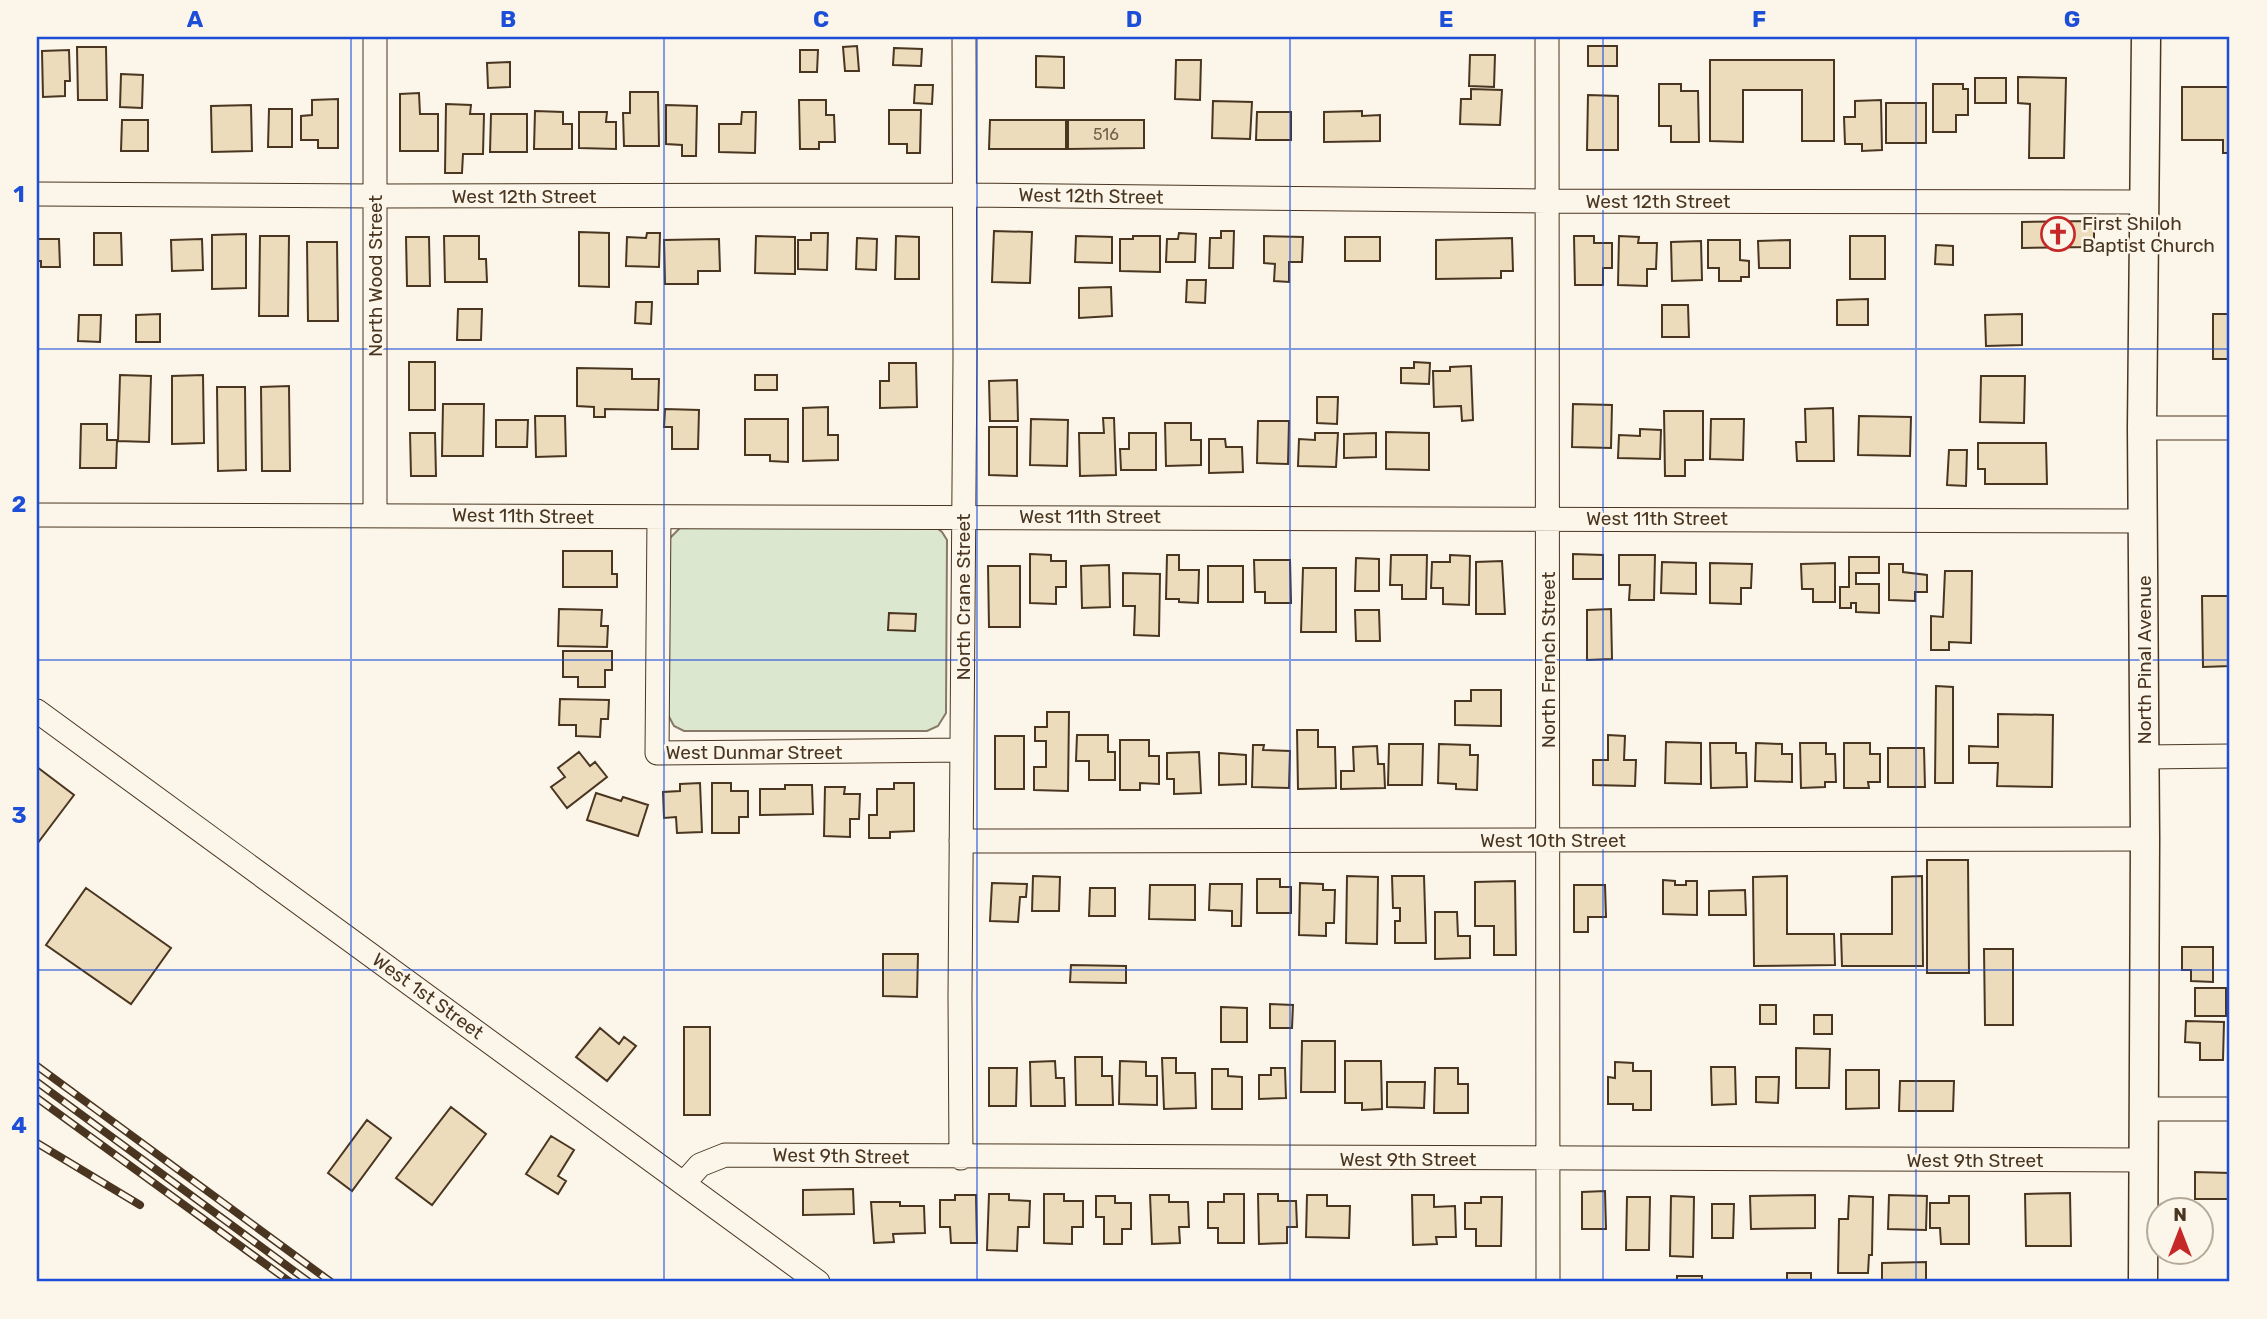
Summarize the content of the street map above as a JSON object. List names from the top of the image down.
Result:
{
  "streets": {
    "main road": ["North Pinal Avenue"],
    "street": [
      "West 12th Street",
      "North Wood Street",
      "West 11th Street",
      "North Crane Street",
      "North French Street",
      "West Dunmar Street",
      "West 10th Street",
      "West 1st Street",
      "West 9th Street"
    ]
  },
  "crossings": [
    ["West 12th Street", "North Wood Street"],
    ["West 12th Street", "North Crane Street"],
    ["West 12th Street", "North French Street"],
    ["West 12th Street", "North Pinal Avenue"],
    ["North Wood Street", "West 11th Street"],
    ["West 11th Street", "North Crane Street"],
    ["West 11th Street", "North French Street"],
    ["West 11th Street", "North Pinal Avenue"],
    ["West 11th Street", "West Dunmar Street"],
    ["North Crane Street", "West Dunmar Street"],
    ["North Crane Street", "West 10th Street"],
    ["North Crane Street", "West 9th Street"],
    ["North French Street", "West 10th Street"],
    ["North French Street", "West 9th Street"],
    ["North Pinal Avenue", "West 10th Street"],
    ["North Pinal Avenue", "West 9th Street"],
    ["West 1st Street", "West 9th Street"]
  ],
  "places": {
    "church": ["First Shiloh Baptist Church"]
  },
  "house_numbers": ["516"],
  "north": "top",
  "grid": {
    "columns": [
      "A",
      "B",
      "C",
      "D",
      "E",
      "F",
      "G"
    ],
    "rows": [
      "1",
      "2",
      "3",
      "4"
    ]
  }
}
